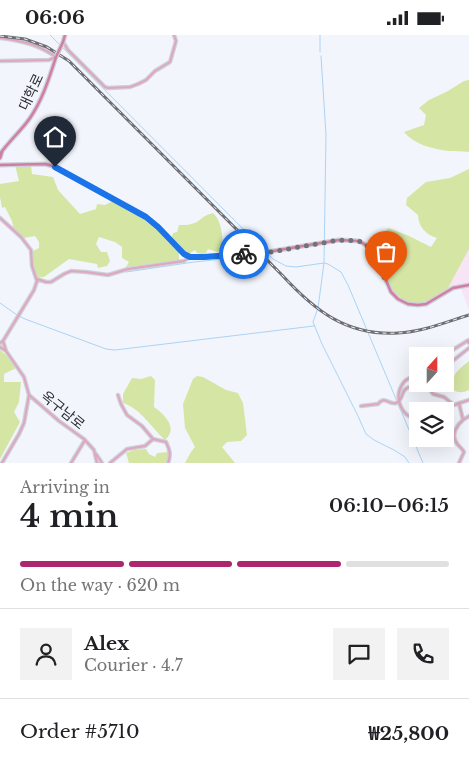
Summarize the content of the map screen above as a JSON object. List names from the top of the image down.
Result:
{
  "streets": {
    "main road": ["대학로"],
    "street": ["옥구남로"]
  },
  "north": "top",
  "page": {
    "status": "06:06",
    "heading": ["4 min", "Arriving in", "06:10–06:15"],
    "panel": [
      "Alex",
      "Courier · 4.7",
      "Order #5710",
      "₩25,800"
    ],
    "bar": "On the way · 620 m"
  }
}
